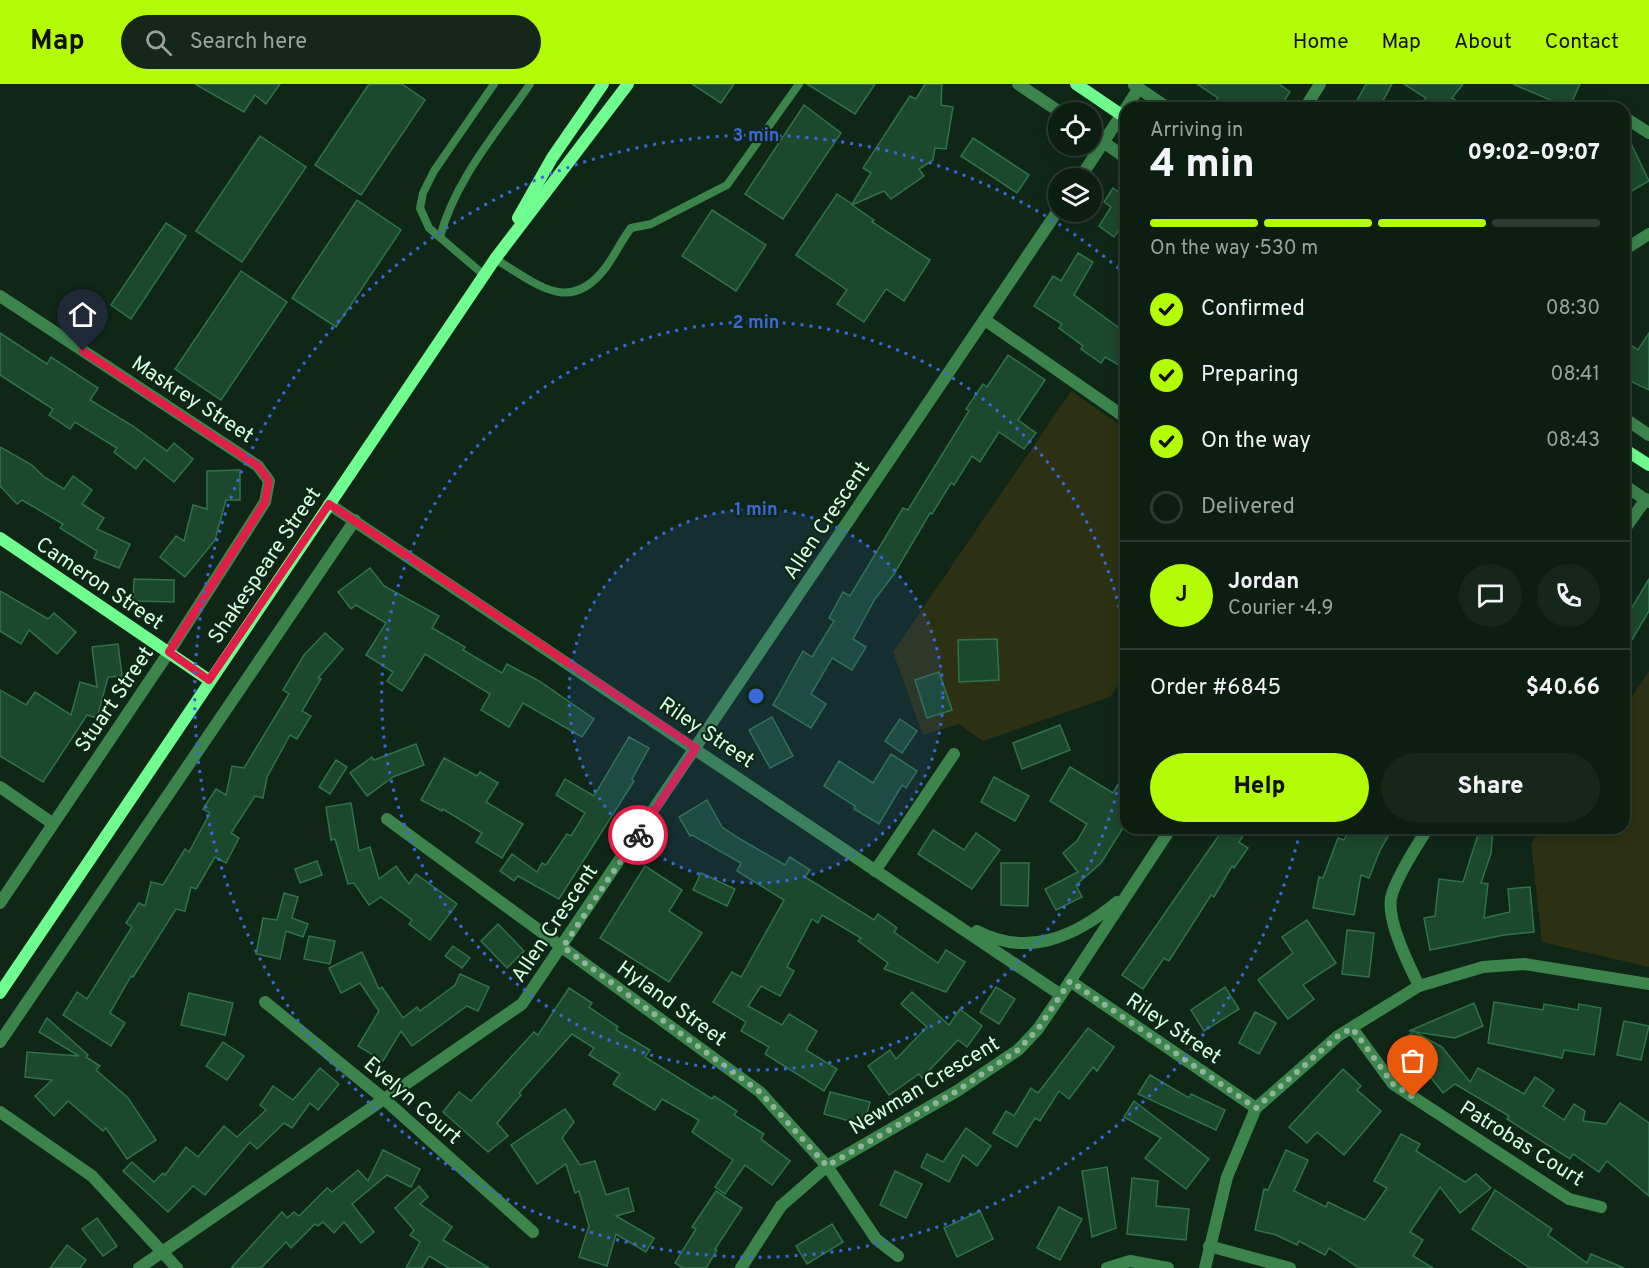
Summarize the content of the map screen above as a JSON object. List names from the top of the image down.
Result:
{
  "streets": {
    "street": [
      "Maskrey Street",
      "Allen Crescent",
      "Shakespeare Street",
      "Cameron Street",
      "Stuart Street",
      "Riley Street",
      "Hyland Street",
      "Newman Crescent",
      "Evelyn Court",
      "Patrobas Court"
    ]
  },
  "crossings": [
    ["Maskrey Street", "Stuart Street"],
    ["Allen Crescent", "Riley Street"],
    ["Allen Crescent", "Hyland Street"],
    ["Allen Crescent", "Evelyn Court"],
    ["Shakespeare Street", "Cameron Street"],
    ["Shakespeare Street", "Riley Street"],
    ["Cameron Street", "Stuart Street"],
    ["Riley Street", "Newman Crescent"],
    ["Hyland Street", "Newman Crescent"]
  ],
  "page": {
    "header": "Map",
    "search": "Search here",
    "nav": [
      "Home",
      "Map",
      "About",
      "Contact"
    ],
    "heading": ["4 min", "Arriving in", "09:02–09:07"],
    "panel": [
      "Jordan",
      "Courier · 4.9",
      "Order #6845",
      "$40.66"
    ],
    "bar": "On the way · 530 m",
    "list": [
      ["Confirmed", "08:30"],
      ["Preparing", "08:41"],
      ["On the way", "08:43"],
      "Delivered"
    ],
    "round": "J",
    "buttons": ["Help", "Share"]
  },
  "rings": ["3 min", "2 min", "1 min"]
}
